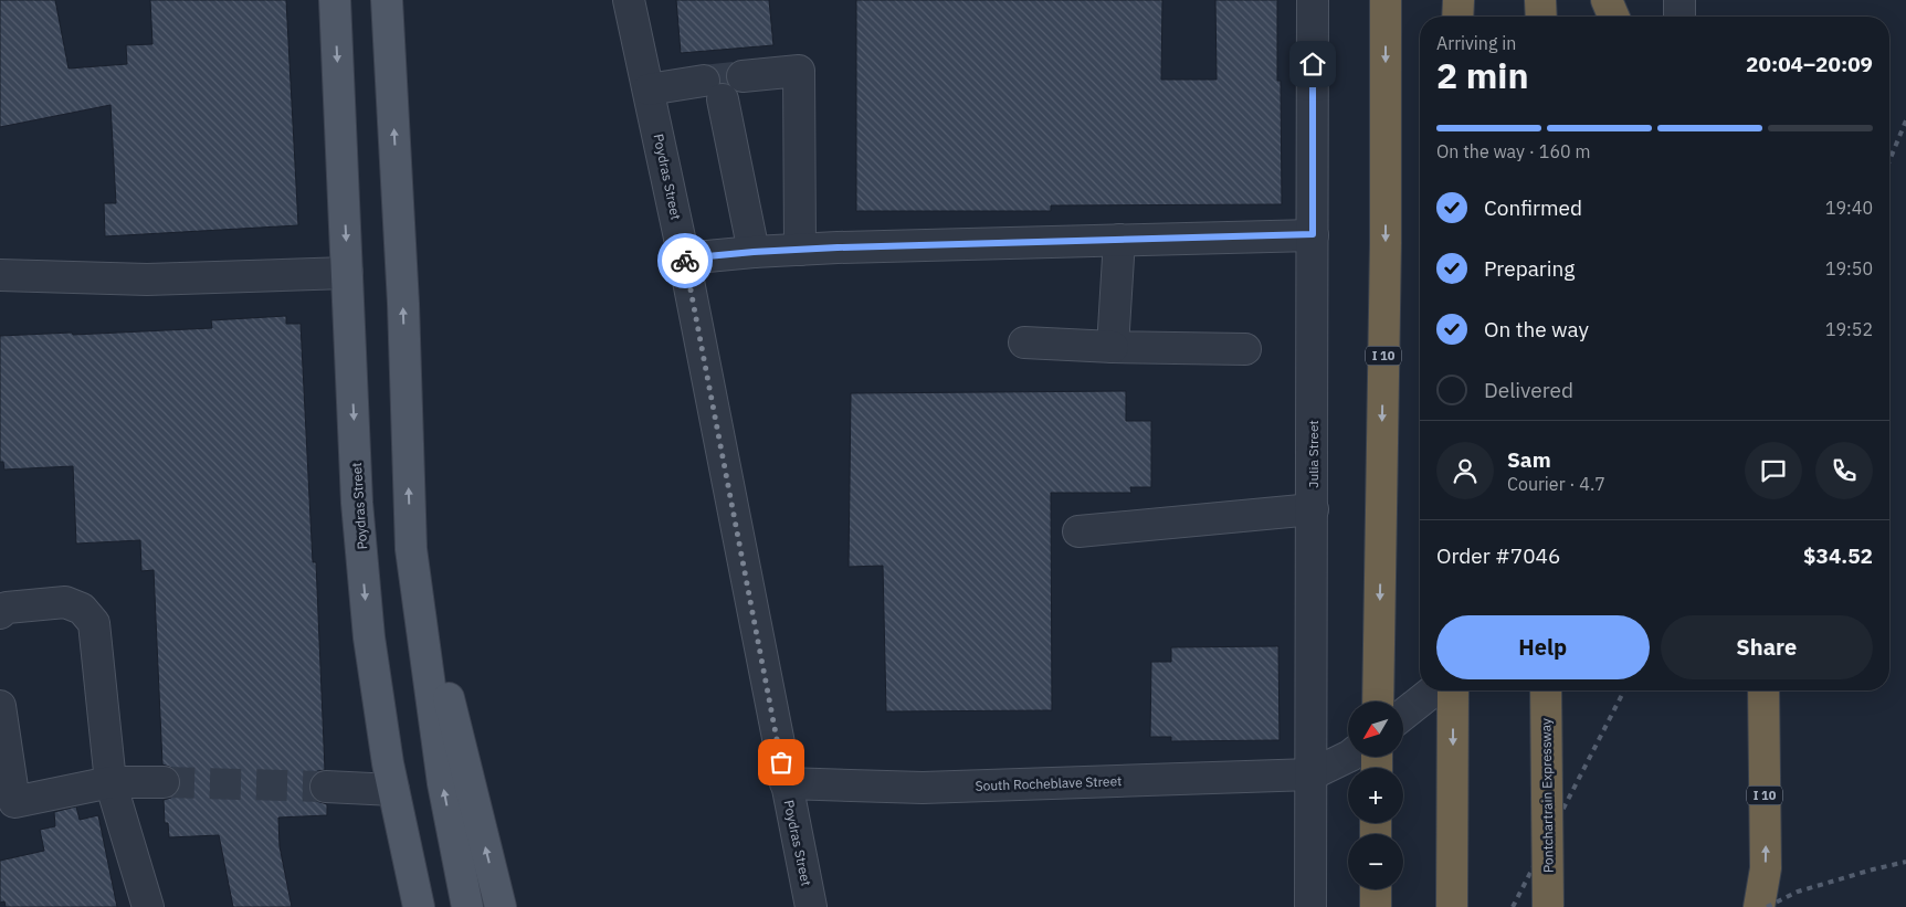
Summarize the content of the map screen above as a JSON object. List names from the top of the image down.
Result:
{
  "streets": {
    "highway": ["I 10", "Pontchartrain Expressway"],
    "main road": ["Poydras Street"],
    "street": ["Julia Street", "South Rocheblave Street"]
  },
  "crossings": [
    ["Poydras Street", "South Rocheblave Street"],
    ["Julia Street", "South Rocheblave Street"]
  ],
  "north": "bottom left",
  "page": {
    "heading": ["2 min", "Arriving in", "20:04–20:09"],
    "panel": [
      "Sam",
      "Courier · 4.7",
      "Order #7046",
      "$34.52"
    ],
    "bar": "On the way · 160 m",
    "list": [
      ["Confirmed", "19:40"],
      ["Preparing", "19:50"],
      ["On the way", "19:52"],
      "Delivered"
    ],
    "buttons": ["Help", "Share"],
    "map_buttons": ["+", "−"]
  }
}
